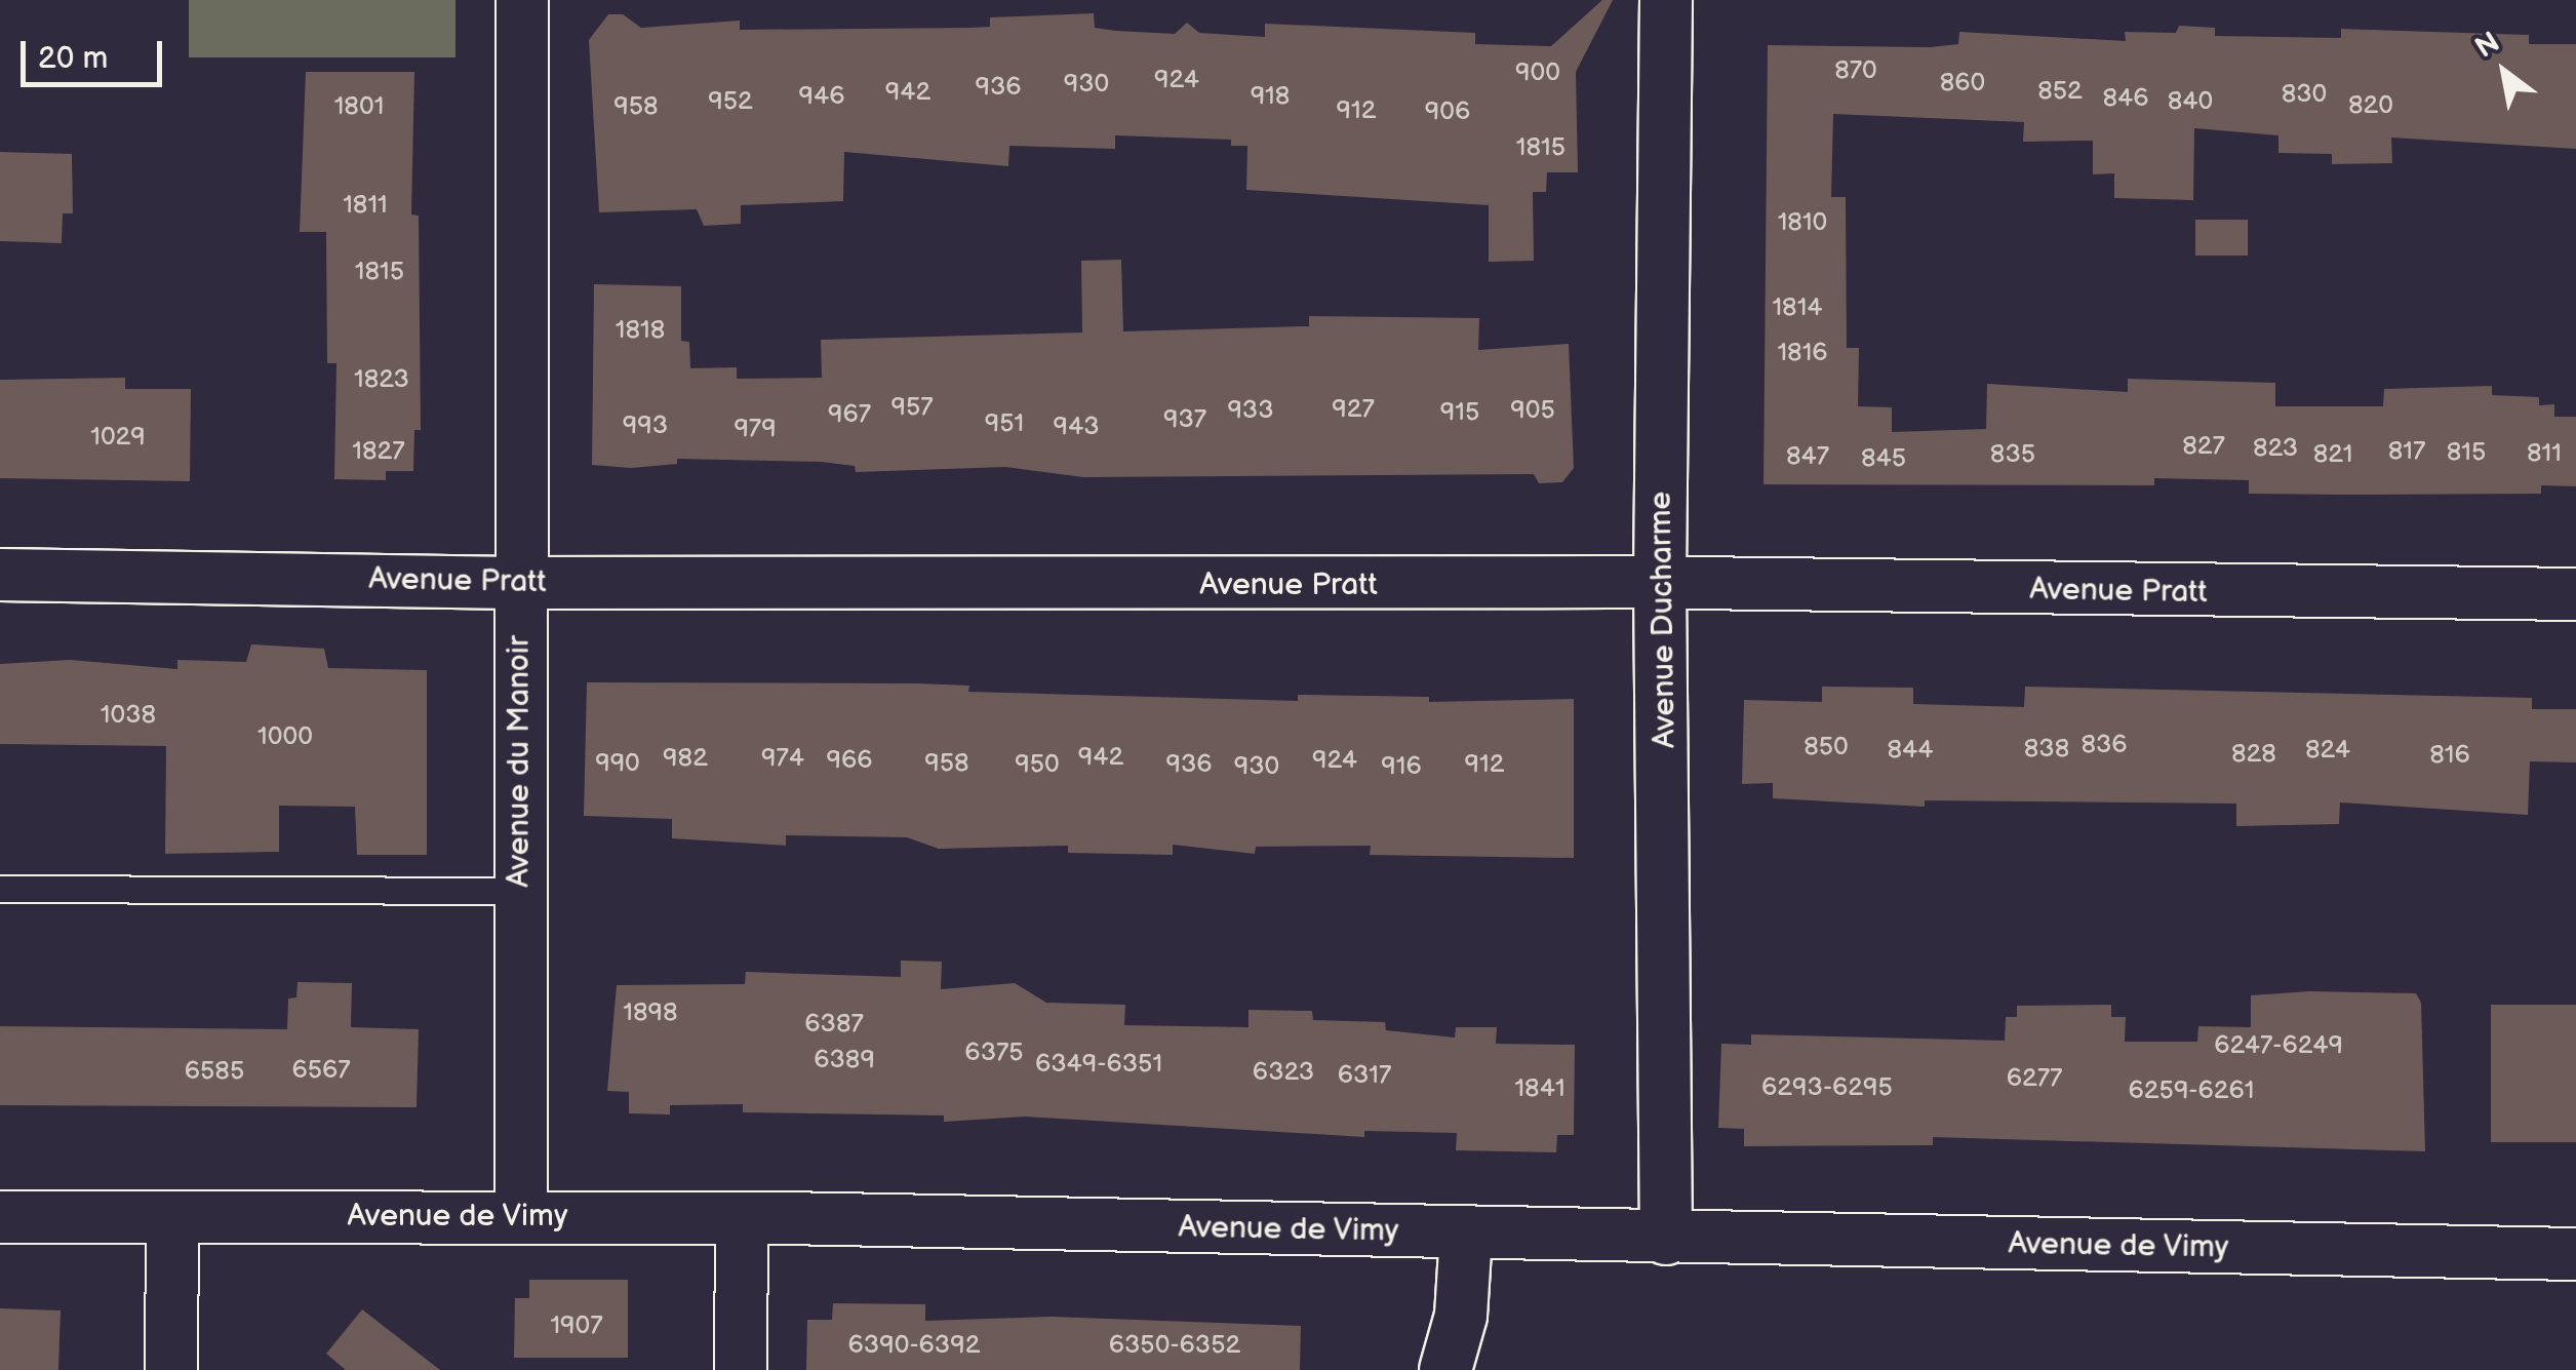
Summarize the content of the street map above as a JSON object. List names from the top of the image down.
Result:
{
  "streets": {
    "street": [
      "Avenue Pratt",
      "Avenue Ducharme",
      "Avenue du Manoir",
      "Avenue de Vimy"
    ]
  },
  "crossings": [
    ["Avenue Pratt", "Avenue Ducharme"],
    ["Avenue Pratt", "Avenue du Manoir"],
    ["Avenue Ducharme", "Avenue de Vimy"],
    ["Avenue du Manoir", "Avenue de Vimy"]
  ],
  "house_numbers": [
    "870",
    "900",
    "924",
    "860",
    "930",
    "936",
    "852",
    "942",
    "830",
    "946",
    "918",
    "846",
    "952",
    "840",
    "820",
    "1801",
    "958",
    "912",
    "906",
    "1815",
    "1811",
    "1810",
    "1815",
    "1814",
    "1818",
    "1816",
    "1823",
    "957",
    "927",
    "933",
    "905",
    "915",
    "967",
    "937",
    "951",
    "993",
    "943",
    "979",
    "1029",
    "827",
    "823",
    "1827",
    "817",
    "815",
    "811",
    "835",
    "821",
    "847",
    "845",
    "1038",
    "1000",
    "836",
    "850",
    "838",
    "844",
    "824",
    "828",
    "816",
    "942",
    "982",
    "974",
    "966",
    "924",
    "990",
    "958",
    "950",
    "936",
    "912",
    "930",
    "916",
    "1898",
    "6387",
    "6247-6249",
    "6375",
    "6389",
    "6349-6351",
    "6567",
    "6585",
    "6323",
    "6317",
    "6277",
    "6293-6295",
    "1841",
    "6259-6261",
    "1907",
    "6390-6392",
    "6350-6352"
  ],
  "scale_bar": "20 m",
  "north": "top left"
}
